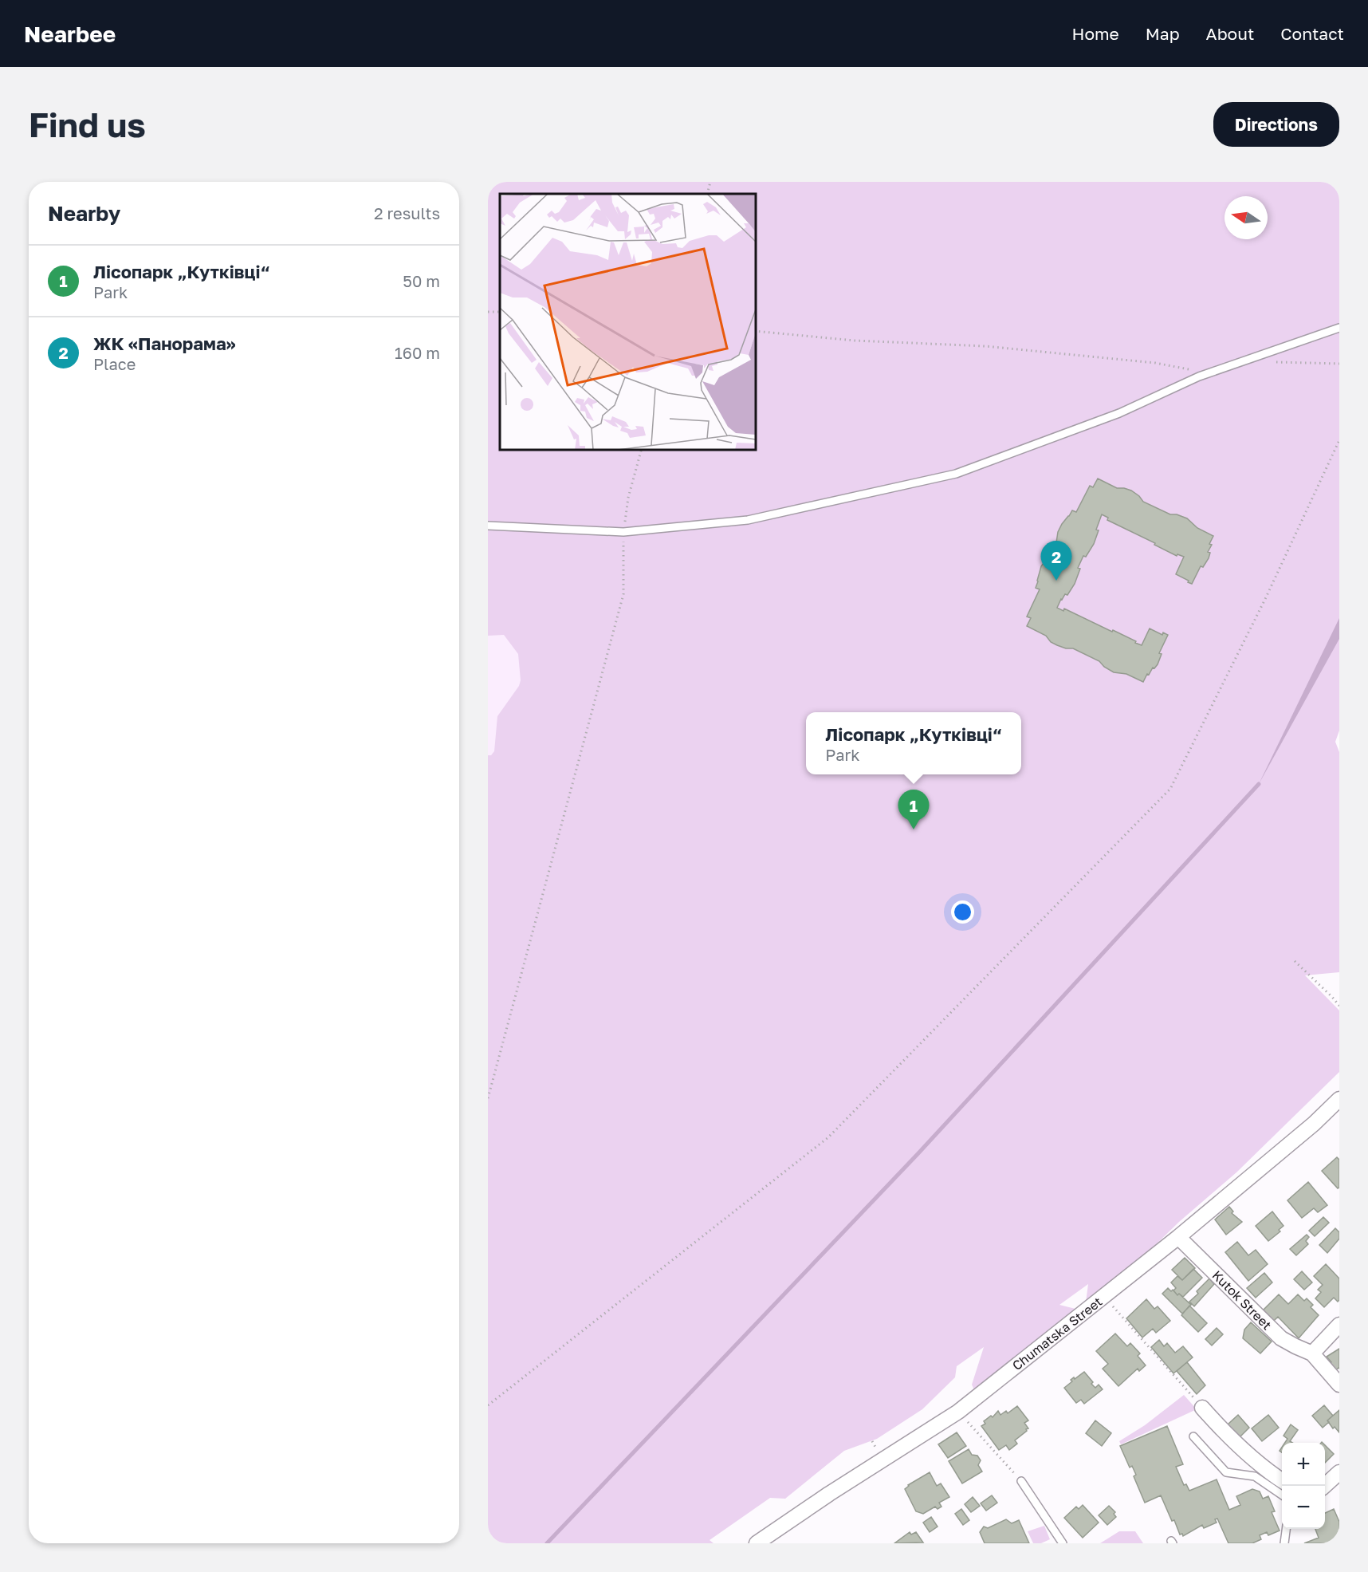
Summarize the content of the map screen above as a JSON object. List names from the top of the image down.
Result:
{
  "streets": {
    "street": ["Kutok Street", "Chumatska Street"]
  },
  "crossings": [
    ["Kutok Street", "Chumatska Street"]
  ],
  "north": "left",
  "page": {
    "header": "Nearbee",
    "nav": [
      "Home",
      "Map",
      "About",
      "Contact"
    ],
    "buttons": "Directions",
    "title": "Find us",
    "heading": ["Nearby", "2 results"],
    "list": [
      {
        "mark": "1",
        "name": "Лісопарк „Кутківці“",
        "note": "Park",
        "value": "50 m"
      },
      {
        "mark": "2",
        "name": "ЖК «Панорама»",
        "note": "Place",
        "value": "160 m"
      }
    ],
    "pins": ["2", "1"],
    "popup": ["Лісопарк „Кутківці“", "Park"],
    "map_buttons": ["+", "−"]
  }
}
